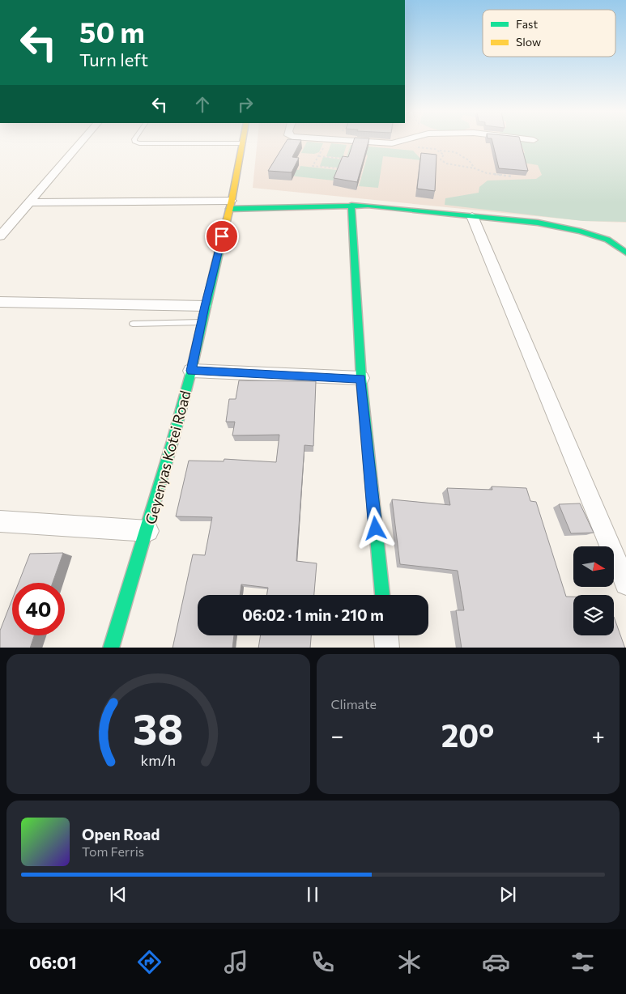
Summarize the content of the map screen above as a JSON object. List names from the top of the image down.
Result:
{
  "streets": {
    "street": ["Geyenyas Kotei Road"]
  },
  "legend": ["Fast", "Slow"],
  "north": "right",
  "page": {
    "turn": ["50 m", "Turn left"],
    "limit": "40",
    "trip": "06:02 · 1 min · 210 m",
    "tile": "Climate",
    "heat": ["−", "20°", "+"],
    "song": ["Open Road", "Tom Ferris"],
    "tabs": "06:01",
    "gauge": ["38", "km/h"]
  }
}
